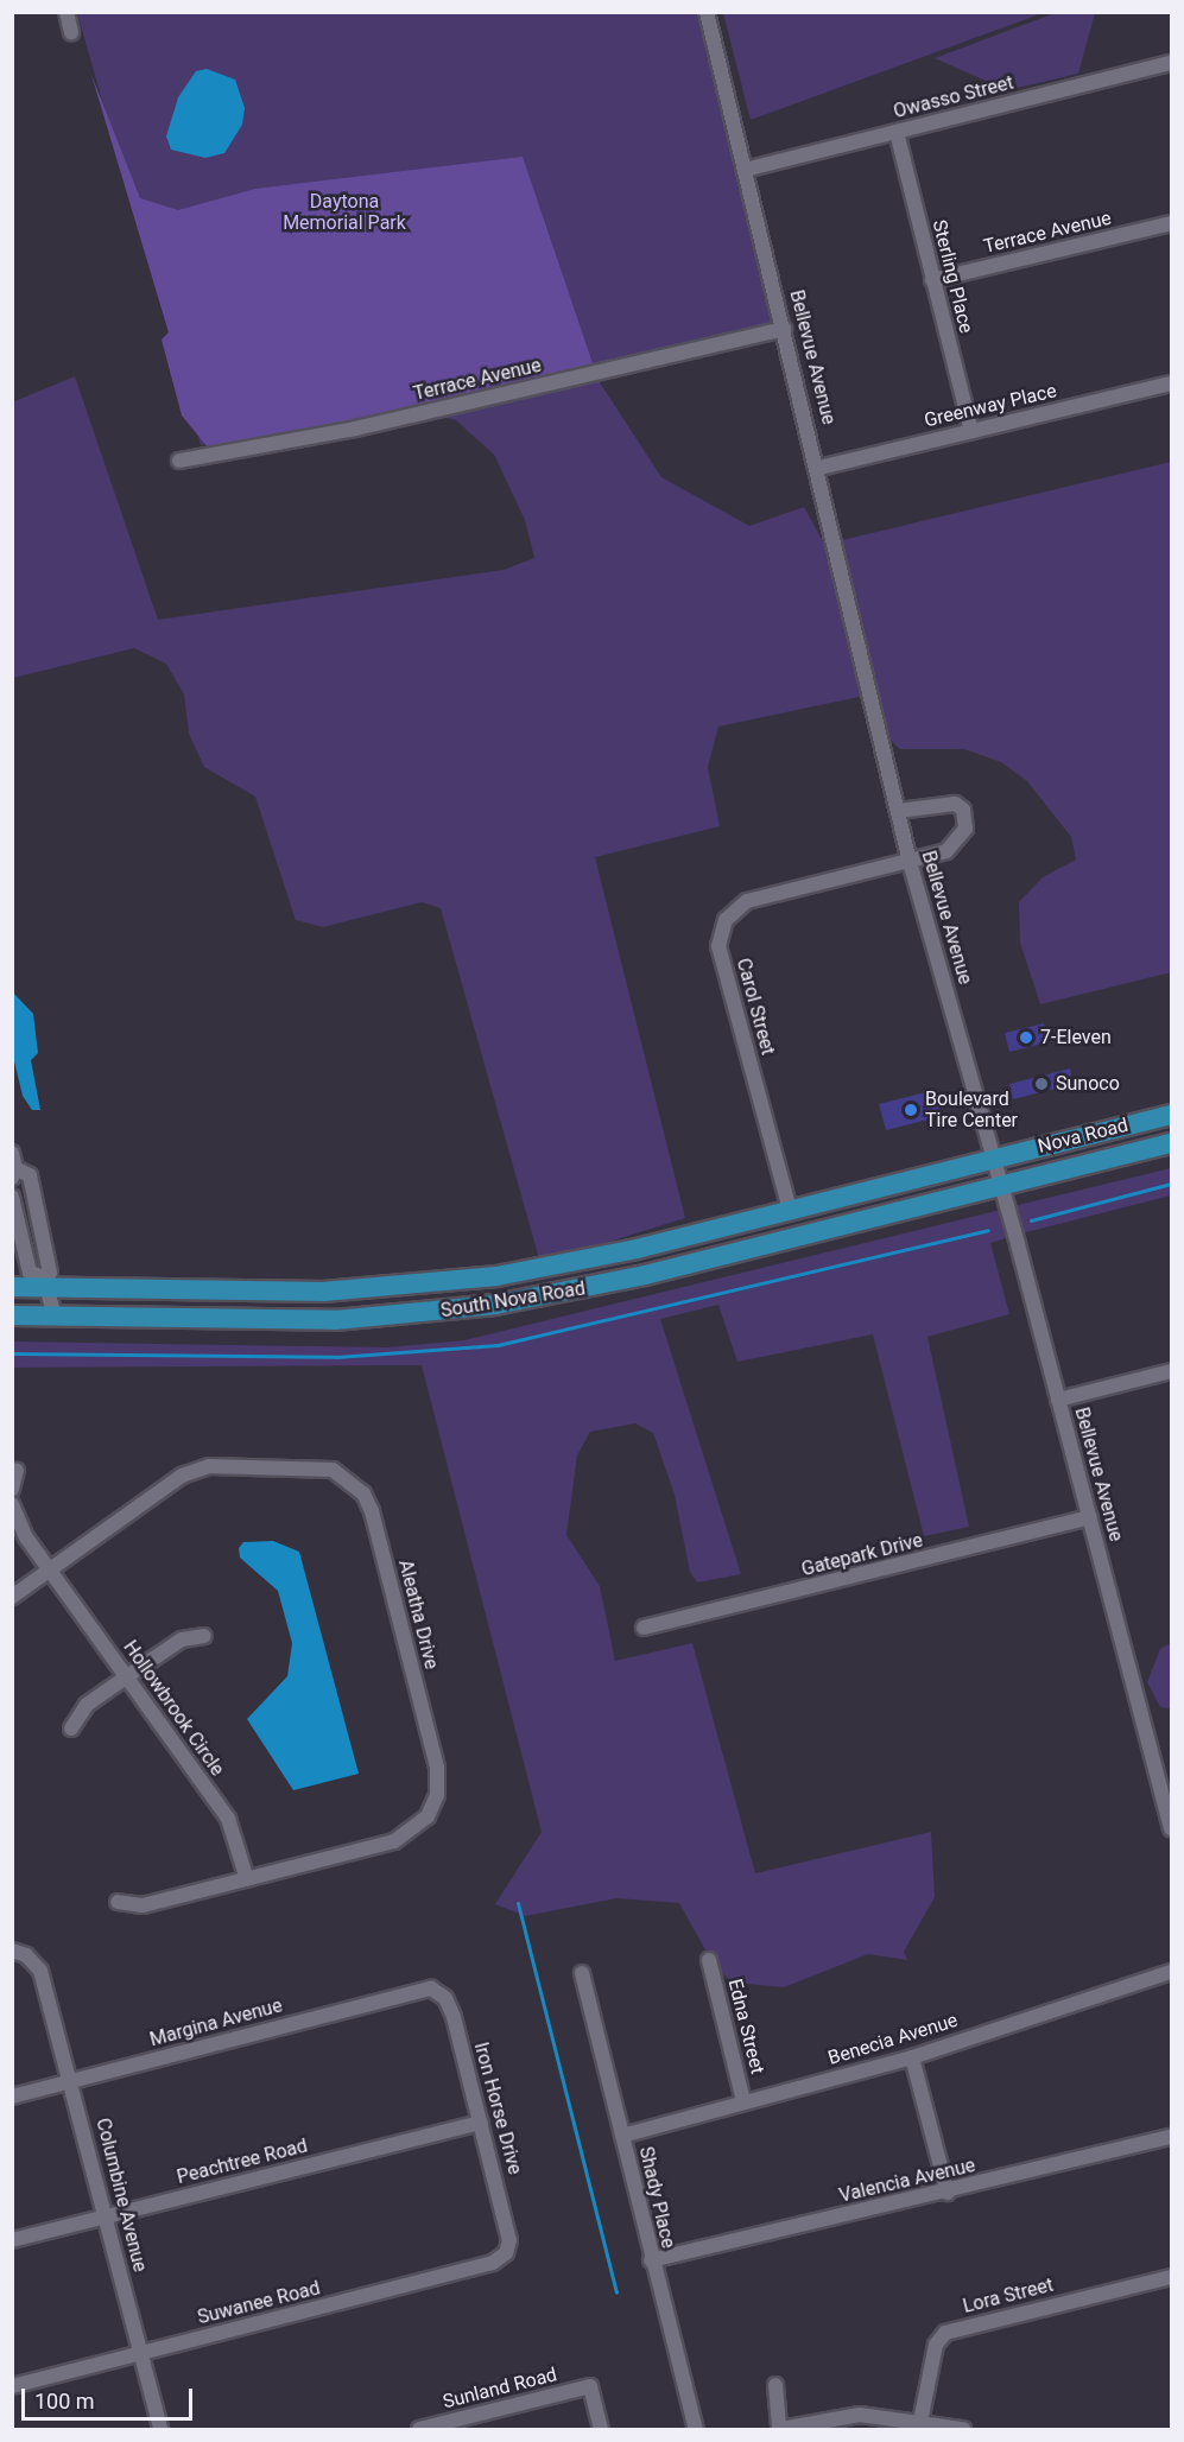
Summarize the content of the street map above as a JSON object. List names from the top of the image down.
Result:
{
  "streets": {
    "main road": ["Nova Road", "South Nova Road"],
    "street": [
      "Owasso Street",
      "Terrace Avenue",
      "Sterling Place",
      "Bellevue Avenue",
      "Greenway Place",
      "Carol Street",
      "Gatepark Drive",
      "Aleatha Drive",
      "Hollowbrook Circle",
      "Margina Avenue",
      "Edna Street",
      "Benecia Avenue",
      "Iron Horse Drive",
      "Peachtree Road",
      "Valencia Avenue",
      "Columbine Avenue",
      "Shady Place",
      "Lora Street",
      "Suwanee Road",
      "Sunland Road"
    ]
  },
  "crossings": [
    ["Owasso Street", "Sterling Place"],
    ["Owasso Street", "Bellevue Avenue"],
    ["Terrace Avenue", "Sterling Place"],
    ["Terrace Avenue", "Bellevue Avenue"],
    ["Sterling Place", "Greenway Place"],
    ["Bellevue Avenue", "Greenway Place"],
    ["Bellevue Avenue", "Carol Street"],
    ["Bellevue Avenue", "Nova Road"],
    ["Bellevue Avenue", "South Nova Road"],
    ["Bellevue Avenue", "Gatepark Drive"],
    ["Carol Street", "South Nova Road"],
    ["Nova Road", "South Nova Road"],
    ["Aleatha Drive", "Hollowbrook Circle"],
    ["Margina Avenue", "Iron Horse Drive"],
    ["Margina Avenue", "Columbine Avenue"],
    ["Edna Street", "Benecia Avenue"],
    ["Benecia Avenue", "Shady Place"],
    ["Iron Horse Drive", "Peachtree Road"],
    ["Iron Horse Drive", "Suwanee Road"],
    ["Peachtree Road", "Columbine Avenue"],
    ["Valencia Avenue", "Shady Place"],
    ["Columbine Avenue", "Suwanee Road"]
  ],
  "parks": ["Daytona Memorial Park"],
  "places": ["7-Eleven", "Sunoco", "Boulevard Tire Center"],
  "scale_bar": "100 m"
}
